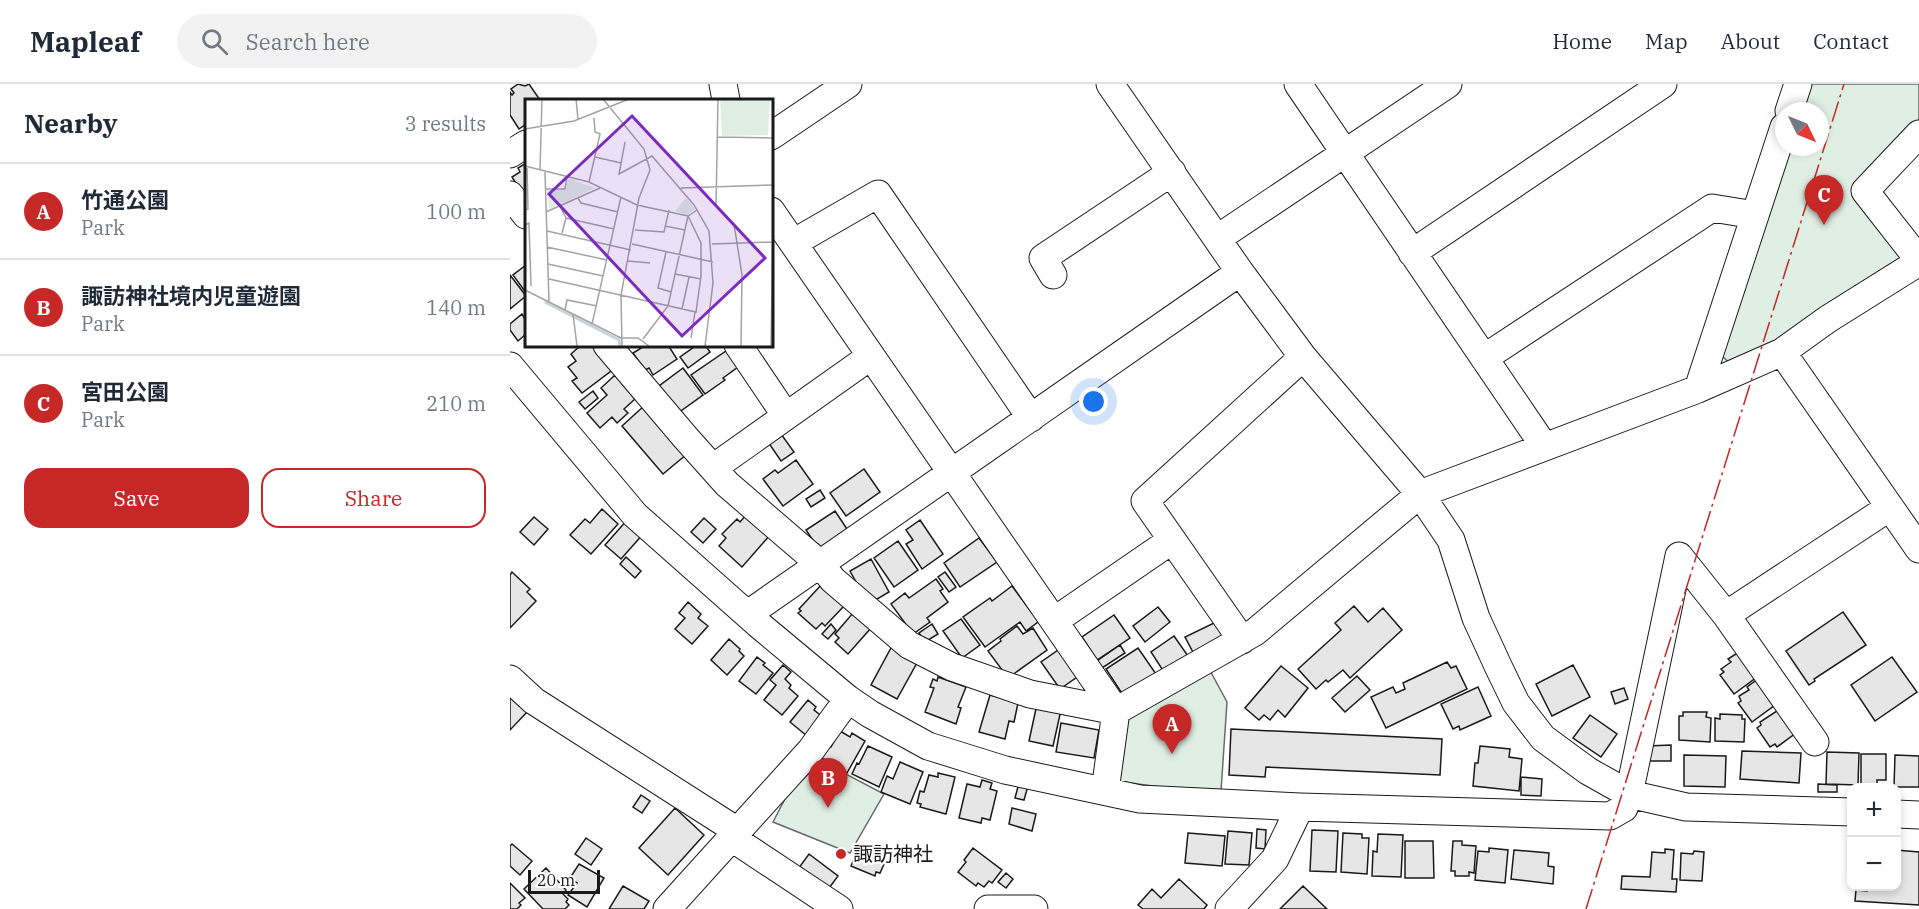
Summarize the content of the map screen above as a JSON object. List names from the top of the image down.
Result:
{
  "places": ["諏訪神社"],
  "scale_bar": "20 m",
  "north": "bottom right",
  "page": {
    "header": "Mapleaf",
    "search": "Search here",
    "nav": [
      "Home",
      "Map",
      "About",
      "Contact"
    ],
    "heading": ["Nearby", "3 results"],
    "list": [
      {
        "mark": "A",
        "name": "竹通公園",
        "note": "Park",
        "value": "100 m"
      },
      {
        "mark": "B",
        "name": "諏訪神社境内児童遊園",
        "note": "Park",
        "value": "140 m"
      },
      {
        "mark": "C",
        "name": "宮田公園",
        "note": "Park",
        "value": "210 m"
      }
    ],
    "pins": ["C", "A", "B"],
    "buttons": ["Save", "Share"],
    "map_buttons": ["+", "−"],
    "scale": "20 m"
  }
}
